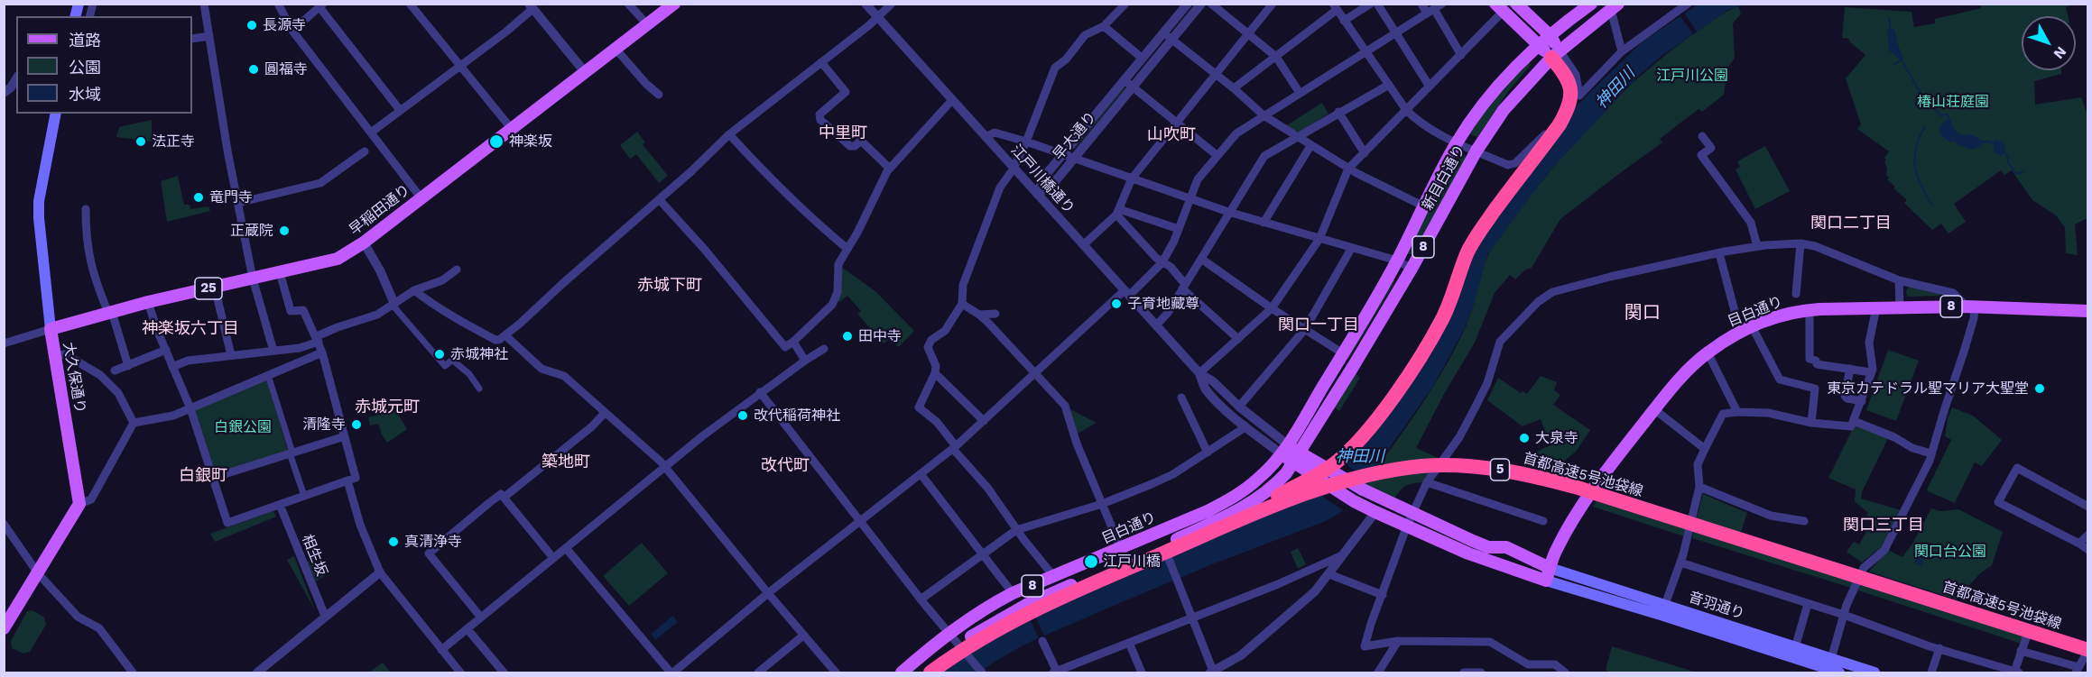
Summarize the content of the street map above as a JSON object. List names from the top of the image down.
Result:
{
  "streets": {
    "highway": ["5", "首都高速5号池袋線"],
    "main road": [
      "新目白通り",
      "早稲田通り",
      "8",
      "25",
      "目白通り",
      "大久保通り",
      "音羽通り"
    ],
    "street": ["早大通り", "江戸川橋通り", "相生坂"]
  },
  "crossings": [
    ["早大通り", "江戸川橋通り"],
    ["新目白通り", "江戸川橋通り"],
    ["新目白通り", "目白通り"],
    ["江戸川橋通り", "目白通り"],
    ["早稲田通り", "大久保通り"],
    ["目白通り", "音羽通り"]
  ],
  "districts": [
    "中里町",
    "山吹町",
    "関口二丁目",
    "赤城下町",
    "関口",
    "関口一丁目",
    "神楽坂六丁目",
    "赤城元町",
    "築地町",
    "改代町",
    "白銀町",
    "関口三丁目"
  ],
  "water": ["神田川"],
  "parks": [
    "江戸川公園",
    "椿山荘庭園",
    "白銀公園",
    "関口台公園"
  ],
  "places": [
    "長源寺",
    "圓福寺",
    "法正寺",
    "神楽坂",
    "竜門寺",
    "正蔵院",
    "子育地藏尊",
    "田中寺",
    "赤城神社",
    "東京カテドラル聖マリア大聖堂",
    "改代稲荷神社",
    "清隆寺",
    "大泉寺",
    "真清浄寺",
    "江戸川橋"
  ],
  "legend": ["道路", "公園", "水域"],
  "north": "bottom right"
}
